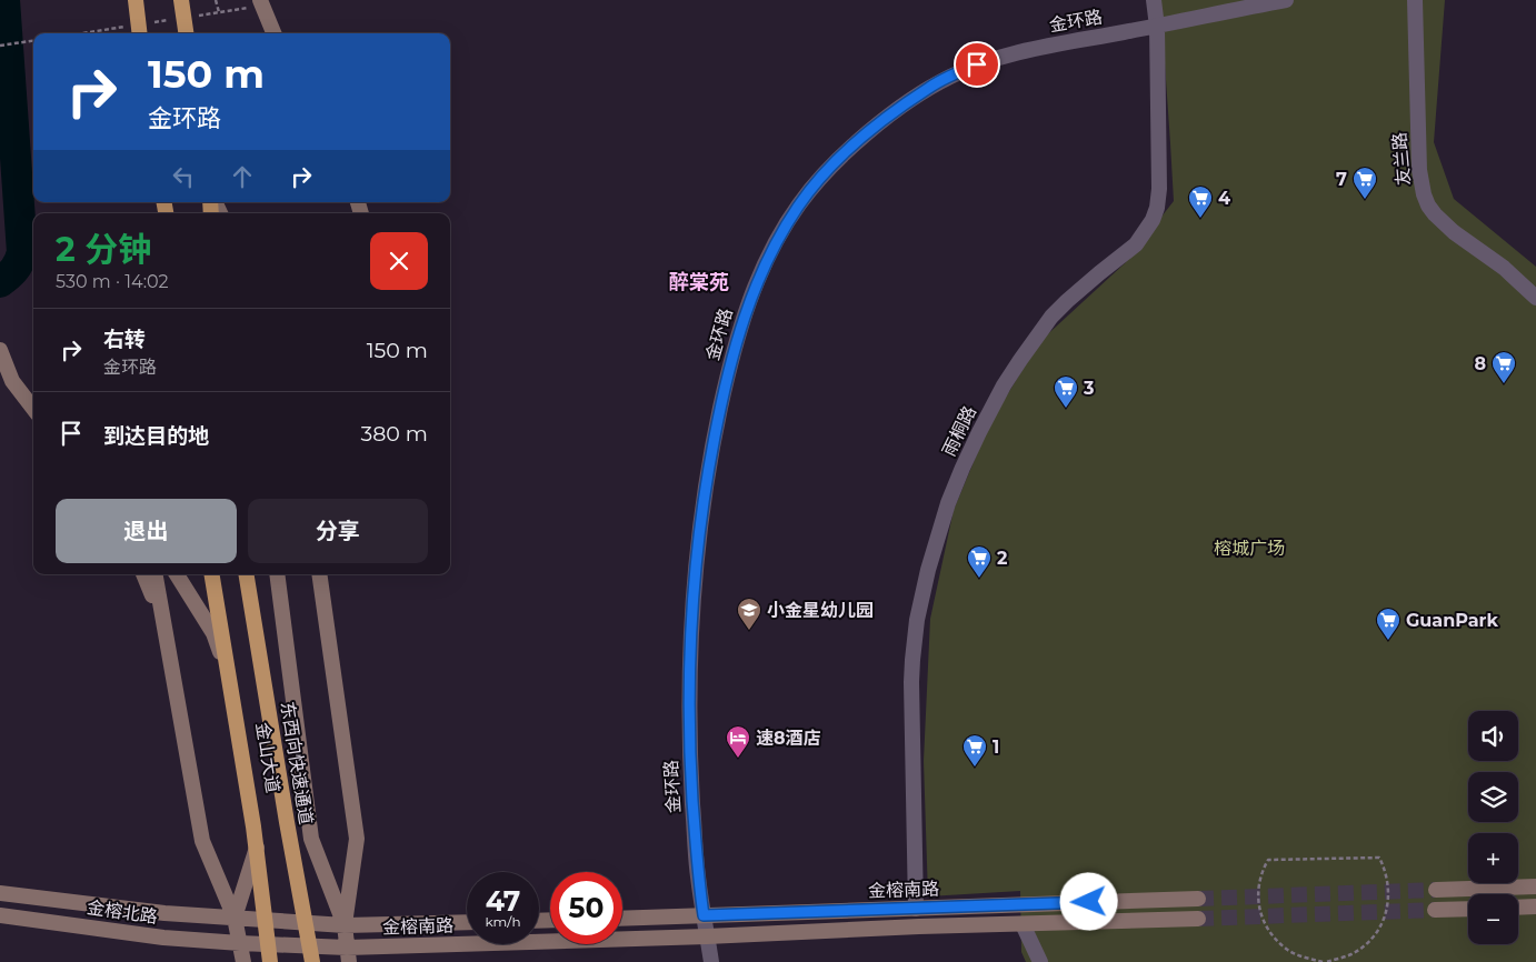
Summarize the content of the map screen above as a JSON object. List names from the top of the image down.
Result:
{
  "streets": {
    "highway": ["东西向快速通道"],
    "main road": ["金山大道", "金榕南路", "金榕北路"],
    "street": ["金环路", "友兰路", "雨桐路"]
  },
  "crossings": [
    ["金环路", "雨桐路"],
    ["金环路", "金榕南路"],
    ["雨桐路", "金榕南路"],
    ["金山大道", "金榕南路"],
    ["金山大道", "金榕北路"],
    ["金榕南路", "金榕北路"]
  ],
  "districts": ["醉棠苑"],
  "parks": ["榕城广场"],
  "places": {
    "supermarket": [
      "7",
      "4",
      "8",
      "3",
      "2",
      "GuanPark",
      "1"
    ],
    "school or university": ["小金星幼儿园"],
    "hotel": ["速8酒店"]
  },
  "page": {
    "turn": ["150 m", "金环路"],
    "heading": ["2 分钟", "530 m · 14:02"],
    "list": [
      {
        "name": "右转",
        "note": "金环路",
        "value": "150 m"
      },
      {
        "name": "到达目的地",
        "value": "380 m"
      }
    ],
    "buttons": ["退出", "分享"],
    "map_buttons": ["+", "−"],
    "speed": "47 km/h",
    "limit": "50"
  }
}
